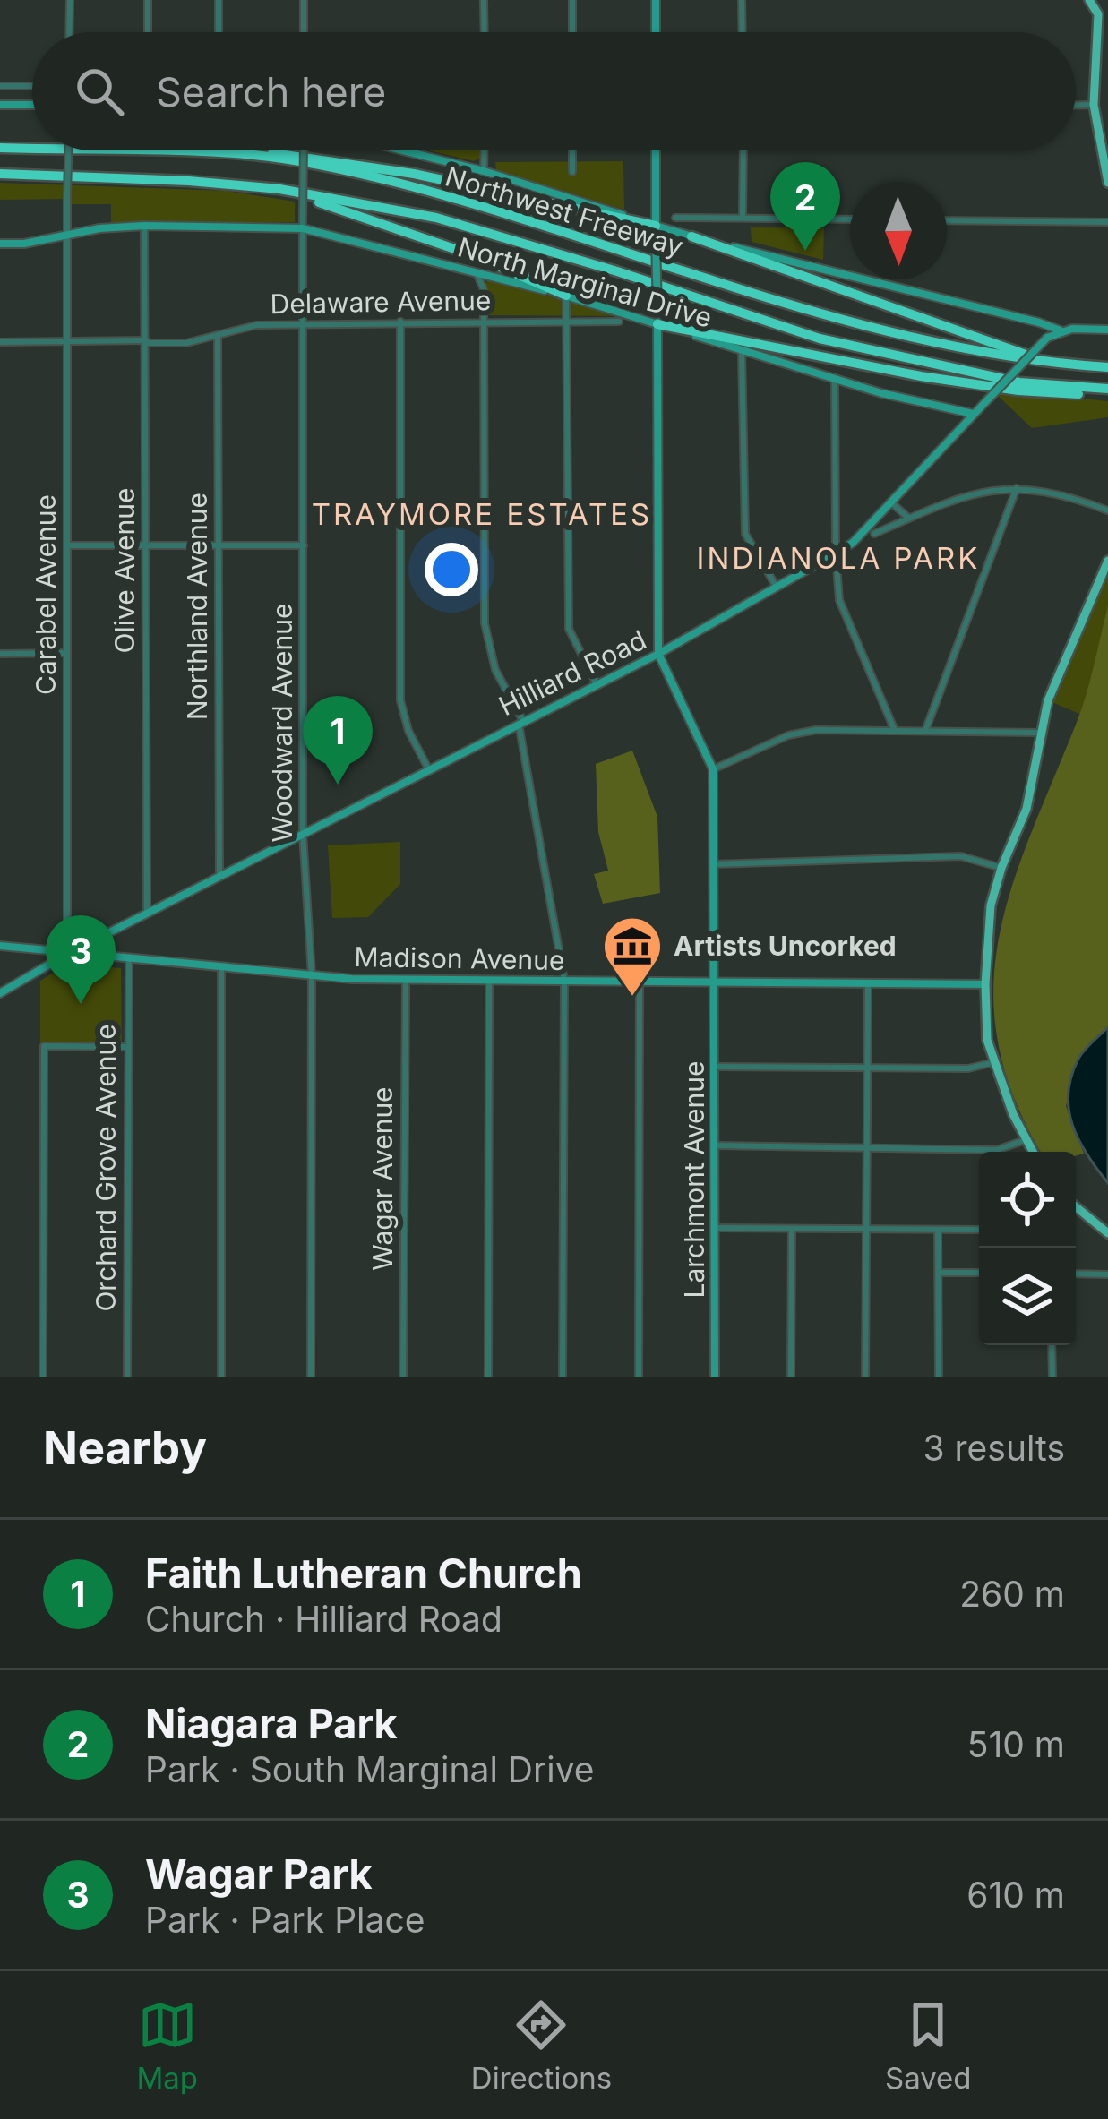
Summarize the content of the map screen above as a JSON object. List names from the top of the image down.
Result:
{
  "streets": {
    "highway": ["Northwest Freeway"],
    "main road": [
      "North Marginal Drive",
      "Hilliard Road",
      "Madison Avenue",
      "Larchmont Avenue"
    ],
    "street": [
      "Delaware Avenue",
      "Olive Avenue",
      "Carabel Avenue",
      "Northland Avenue",
      "Woodward Avenue",
      "Orchard Grove Avenue",
      "Wagar Avenue"
    ]
  },
  "crossings": [
    ["North Marginal Drive", "Olive Avenue"],
    ["North Marginal Drive", "Carabel Avenue"],
    ["North Marginal Drive", "Hilliard Road"],
    ["North Marginal Drive", "Woodward Avenue"],
    ["Delaware Avenue", "Olive Avenue"],
    ["Delaware Avenue", "Carabel Avenue"],
    ["Delaware Avenue", "Northland Avenue"],
    ["Delaware Avenue", "Woodward Avenue"],
    ["Olive Avenue", "Hilliard Road"],
    ["Carabel Avenue", "Hilliard Road"],
    ["Carabel Avenue", "Madison Avenue"],
    ["Northland Avenue", "Hilliard Road"],
    ["Hilliard Road", "Woodward Avenue"],
    ["Hilliard Road", "Madison Avenue"],
    ["Woodward Avenue", "Madison Avenue"],
    ["Madison Avenue", "Orchard Grove Avenue"],
    ["Madison Avenue", "Wagar Avenue"],
    ["Madison Avenue", "Larchmont Avenue"]
  ],
  "districts": ["TRAYMORE ESTATES", "INDIANOLA PARK"],
  "places": {
    "museum": ["Artists Uncorked"]
  },
  "north": "bottom",
  "page": {
    "search": "Search here",
    "pins": ["2", "1", "3"],
    "heading": ["Nearby", "3 results"],
    "list": [
      {
        "mark": "1",
        "name": "Faith Lutheran Church",
        "note": "Church · Hilliard Road",
        "value": "260 m"
      },
      {
        "mark": "2",
        "name": "Niagara Park",
        "note": "Park · South Marginal Drive",
        "value": "510 m"
      },
      {
        "mark": "3",
        "name": "Wagar Park",
        "note": "Park · Park Place",
        "value": "610 m"
      }
    ],
    "nav": ["Map", "Directions", "Saved"]
  }
}
